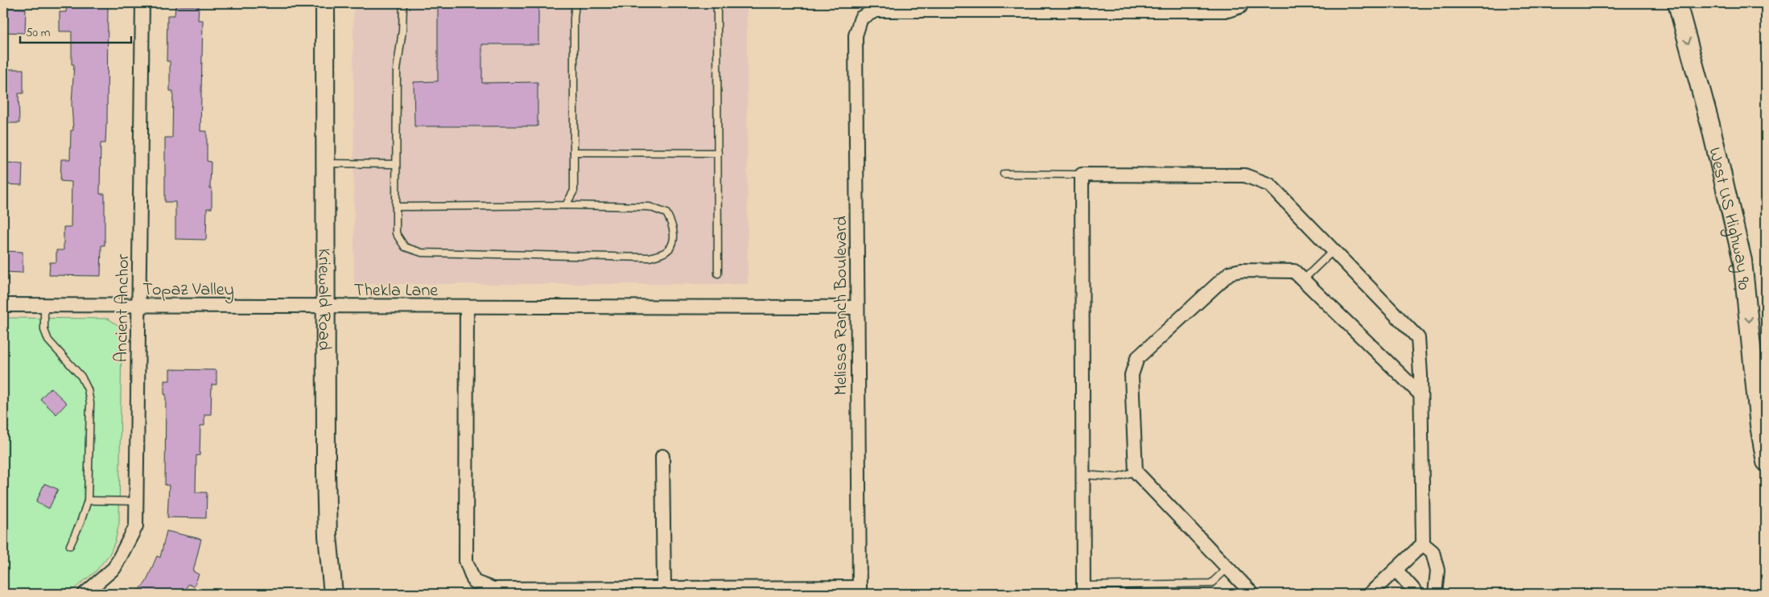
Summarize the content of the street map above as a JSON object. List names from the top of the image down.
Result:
{
  "streets": {
    "street": [
      "West US Highway 90",
      "Topaz Valley",
      "Thekla Lane",
      "Kriewald Road",
      "Melissa Ranch Boulevard",
      "Ancient Anchor"
    ]
  },
  "crossings": [
    ["Topaz Valley", "Thekla Lane"],
    ["Topaz Valley", "Kriewald Road"],
    ["Topaz Valley", "Ancient Anchor"],
    ["Thekla Lane", "Kriewald Road"],
    ["Thekla Lane", "Melissa Ranch Boulevard"]
  ],
  "one_way": ["West US Highway 90"],
  "scale_bar": "50 m"
}
